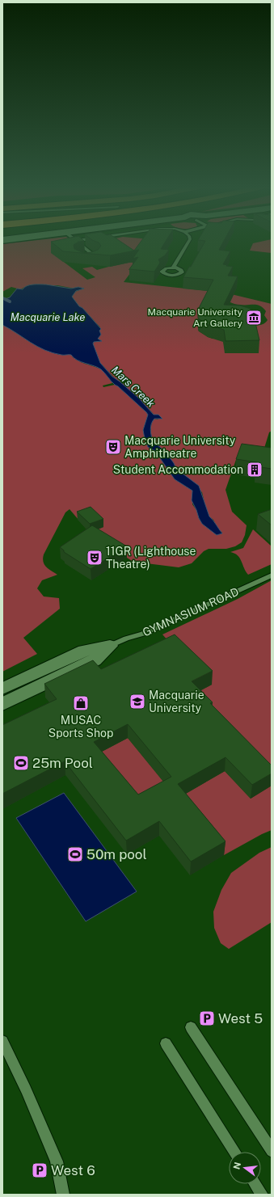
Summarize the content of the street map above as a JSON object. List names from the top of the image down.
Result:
{
  "streets": {
    "street": ["GYMNASIUM ROAD"]
  },
  "water": ["Macquarie Lake", "Mars Creek"],
  "places": {
    "museum": ["Macquarie University Art Gallery"],
    "theatre": ["Macquarie University Amphitheatre", "11GR (Lighthouse Theatre)"],
    "building": ["Student Accommodation"],
    "school or university": ["Macquarie University"],
    "shop": ["MUSAC Sports Shop"],
    "sports": ["25m Pool", "50m pool"],
    "parking": ["West 5", "West 6"]
  },
  "north": "left"
}
